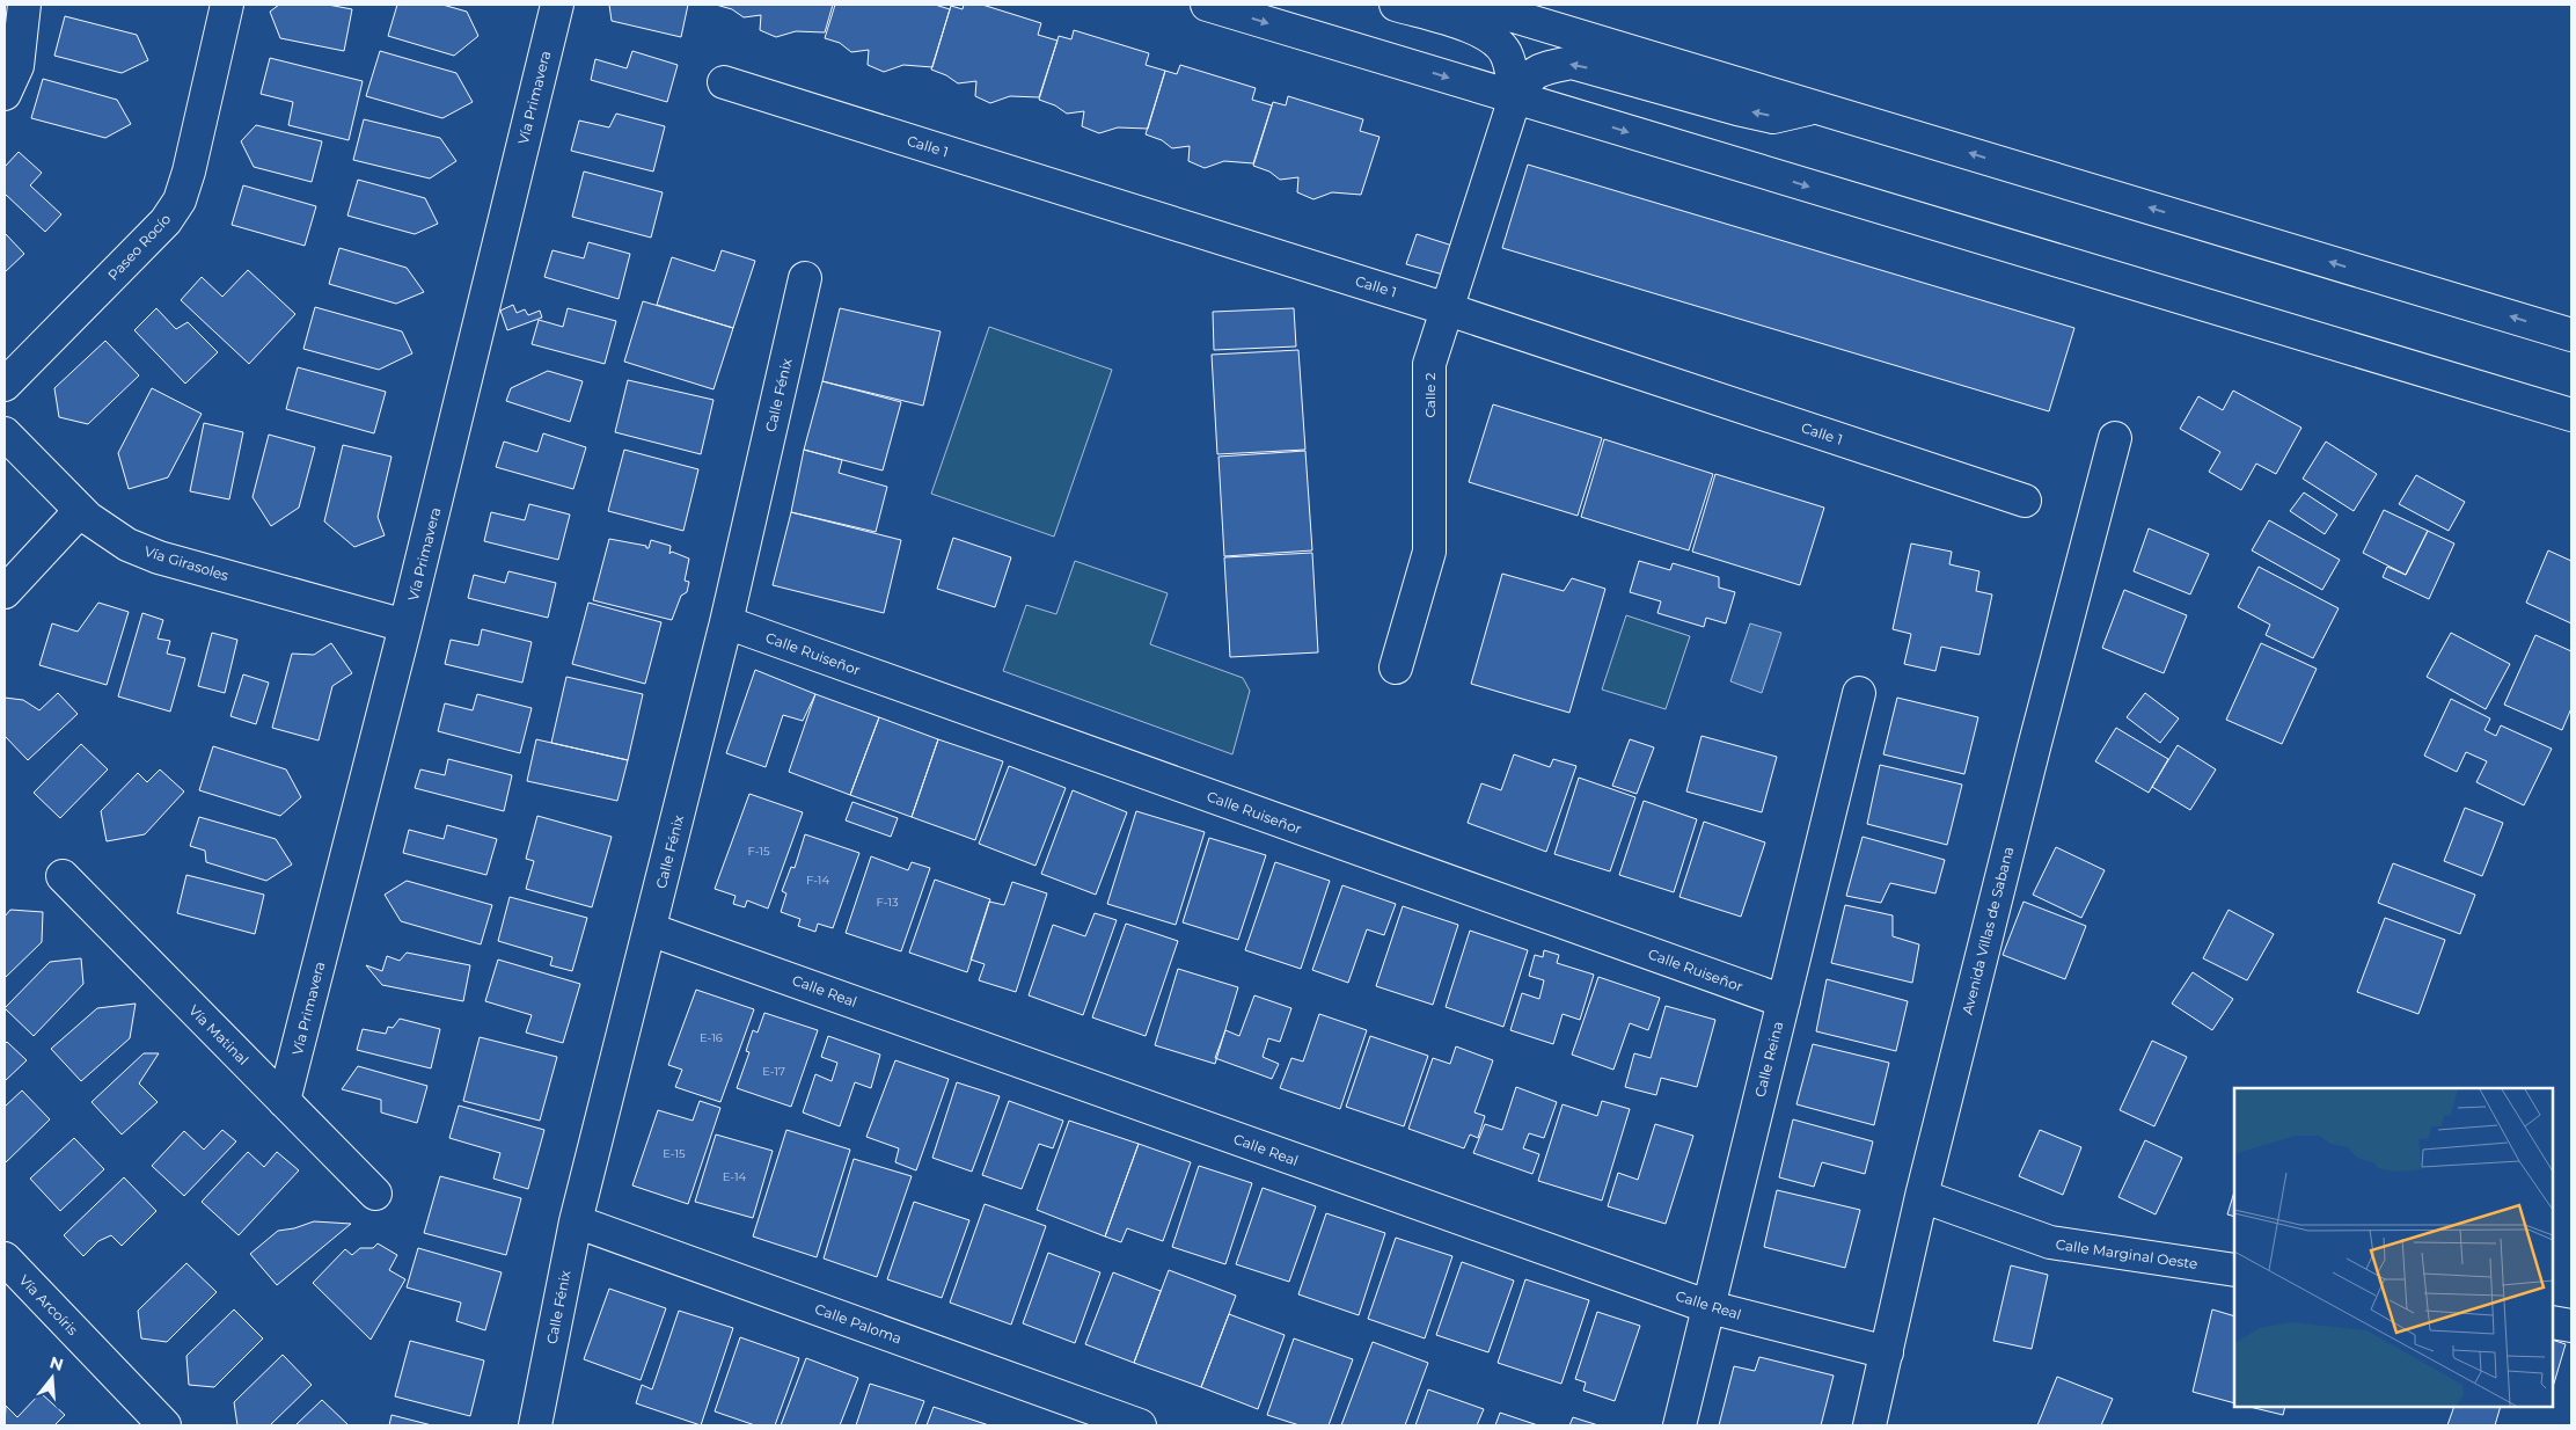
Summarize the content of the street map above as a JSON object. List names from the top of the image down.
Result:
{
  "streets": {
    "street": [
      "Vía Primavera",
      "Calle 1",
      "Paseo Rocío",
      "Calle Fénix",
      "Calle 2",
      "Vía Girasoles",
      "Calle Ruiseñor",
      "Avenida Villas de Sabana",
      "Calle Real",
      "Vía Matinal",
      "Calle Reina",
      "Calle Marginal Oeste",
      "Vía Arcoíris",
      "Calle Paloma"
    ]
  },
  "crossings": [
    ["Vía Primavera", "Vía Girasoles"],
    ["Vía Primavera", "Vía Matinal"],
    ["Calle 1", "Calle 2"],
    ["Calle Fénix", "Calle Ruiseñor"],
    ["Calle Fénix", "Calle Real"],
    ["Calle Fénix", "Calle Paloma"],
    ["Calle Ruiseñor", "Calle Reina"],
    ["Avenida Villas de Sabana", "Calle Real"],
    ["Avenida Villas de Sabana", "Calle Marginal Oeste"],
    ["Calle Real", "Calle Reina"]
  ],
  "house_numbers": [
    "F-15",
    "F-14",
    "F-13",
    "E-16",
    "E-17",
    "E-15",
    "E-14"
  ],
  "north": "top"
}
